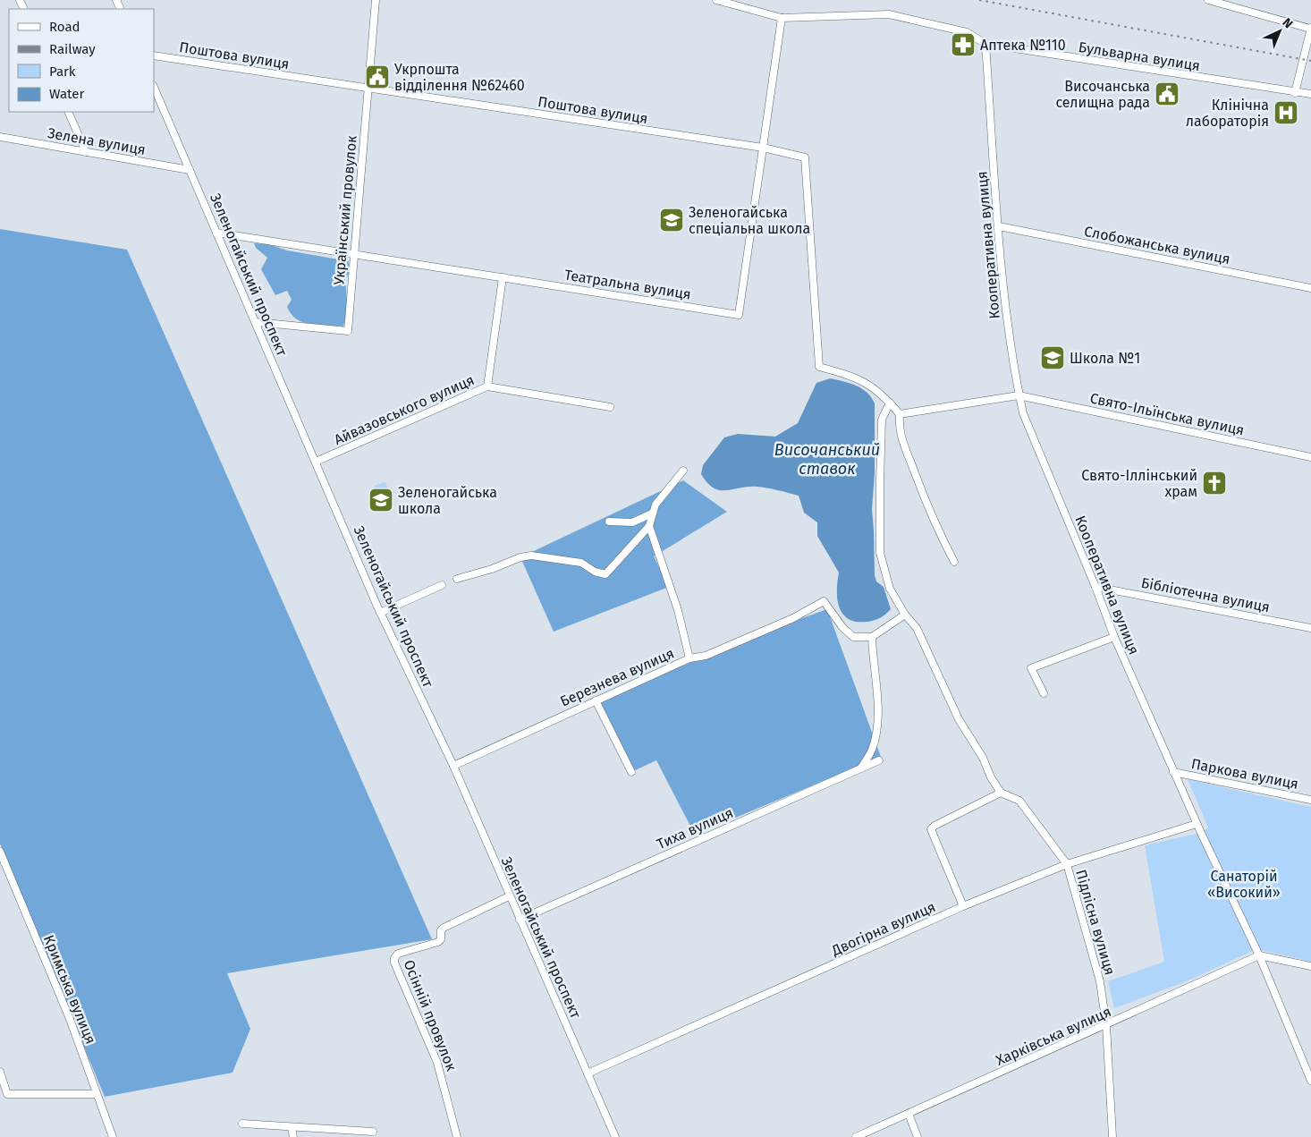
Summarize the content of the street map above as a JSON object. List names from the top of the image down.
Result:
{
  "streets": {
    "street": [
      "Поштова вулиця",
      "Бульварна вулиця",
      "Зелена вулиця",
      "Український провулок",
      "Кооперативна вулиця",
      "Слобожанська вулиця",
      "Зеленогайський проспект",
      "Театральна вулиця",
      "Айвазовського вулиця",
      "Свято-Ільїнська вулиця",
      "Бібліотечна вулиця",
      "Березнева вулиця",
      "Паркова вулиця",
      "Тиха вулиця",
      "Підлісна вулиця",
      "Двогірна вулиця",
      "Кримська вулиця",
      "Осінній провулок",
      "Харківська вулиця"
    ]
  },
  "crossings": [
    ["Поштова вулиця", "Український провулок"],
    ["Поштова вулиця", "Театральна вулиця"],
    ["Бульварна вулиця", "Кооперативна вулиця"],
    ["Бульварна вулиця", "Театральна вулиця"],
    ["Зелена вулиця", "Зеленогайський проспект"],
    ["Український провулок", "Зеленогайський проспект"],
    ["Український провулок", "Театральна вулиця"],
    ["Кооперативна вулиця", "Слобожанська вулиця"],
    ["Кооперативна вулиця", "Свято-Ільїнська вулиця"],
    ["Кооперативна вулиця", "Бібліотечна вулиця"],
    ["Кооперативна вулиця", "Паркова вулиця"],
    ["Кооперативна вулиця", "Двогірна вулиця"],
    ["Кооперативна вулиця", "Харківська вулиця"],
    ["Зеленогайський проспект", "Театральна вулиця"],
    ["Зеленогайський проспект", "Айвазовського вулиця"],
    ["Зеленогайський проспект", "Березнева вулиця"],
    ["Зеленогайський проспект", "Тиха вулиця"],
    ["Зеленогайський проспект", "Двогірна вулиця"],
    ["Зеленогайський проспект", "Осінній провулок"],
    ["Підлісна вулиця", "Двогірна вулиця"],
    ["Підлісна вулиця", "Харківська вулиця"]
  ],
  "water": ["Височанський ставок"],
  "parks": ["Санаторій «Високий»"],
  "places": {
    "pharmacy": ["Аптека №110"],
    "public building": ["Укрпошта відділення №62460", "Височанська селищна рада"],
    "hospital": ["Клінічна лабораторія"],
    "school or university": ["Зеленогайська спеціальна школа", "Школа №1", "Зеленогайська школа"],
    "church": ["Свято-Іллінський храм"]
  },
  "legend": [
    "Road",
    "Railway",
    "Park",
    "Water"
  ],
  "north": "top right"
}
